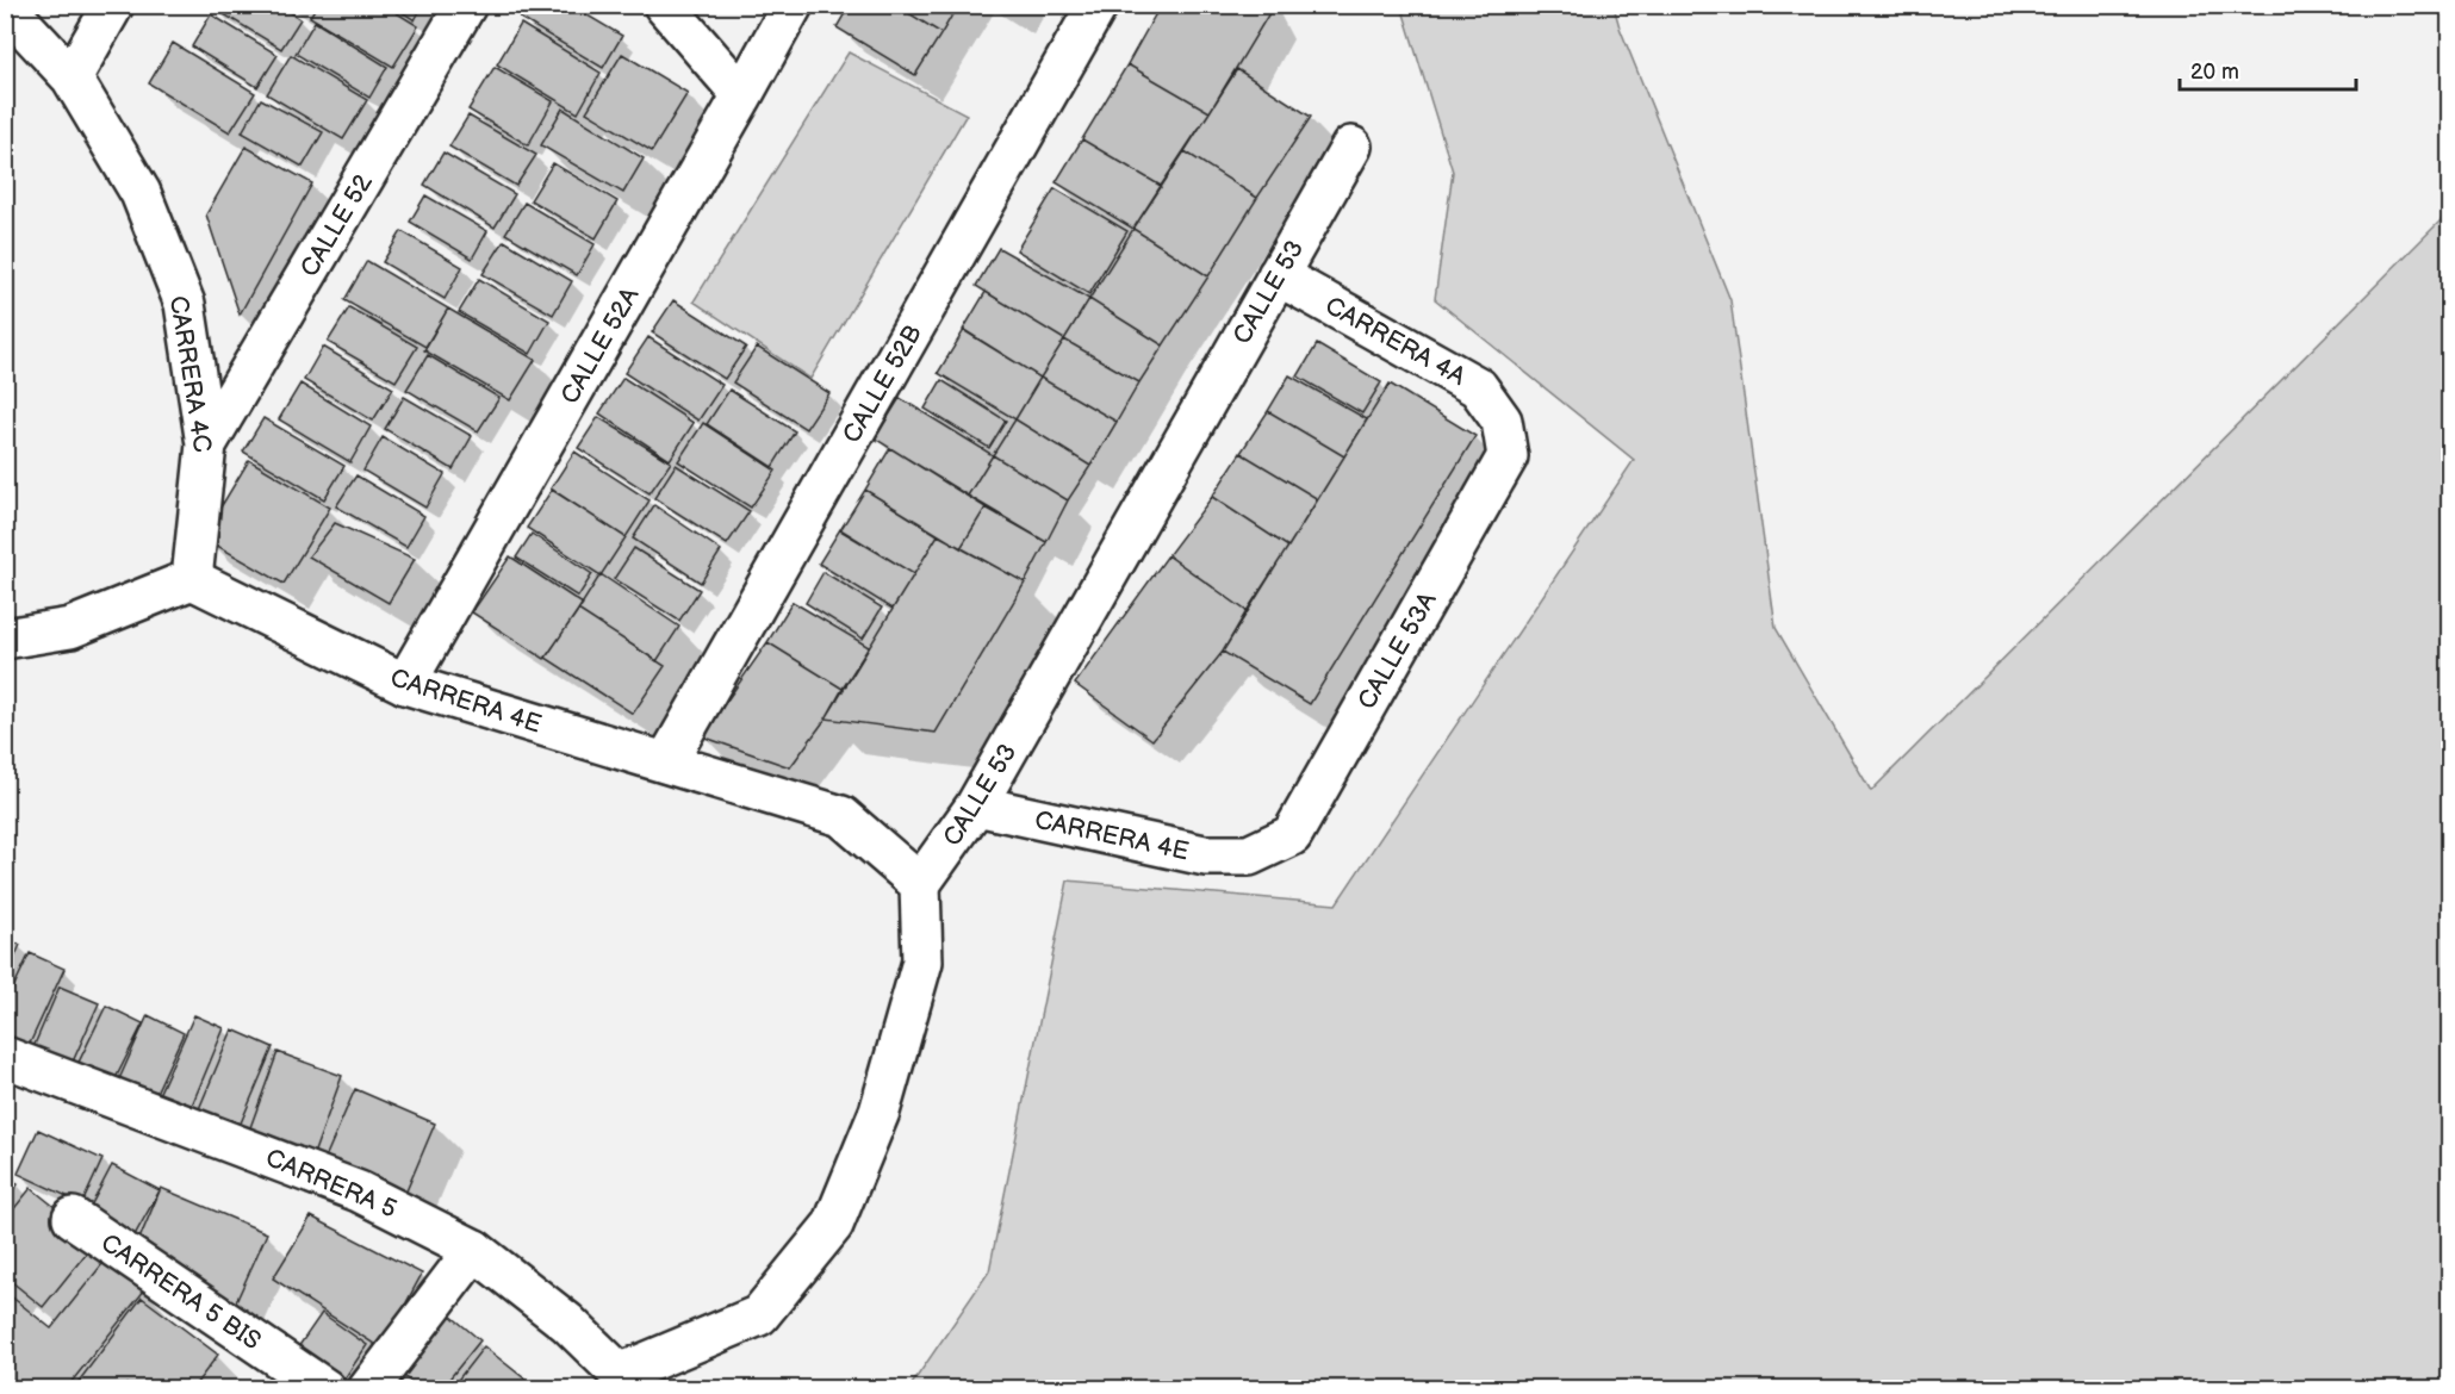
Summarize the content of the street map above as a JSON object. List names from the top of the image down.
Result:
{
  "streets": {
    "street": [
      "CALLE 52",
      "CALLE 53",
      "CARRERA 4A",
      "CALLE 52A",
      "CARRERA 4C",
      "CALLE 52B",
      "CALLE 53A",
      "CARRERA 4E",
      "CARRERA 5",
      "CARRERA 5 BIS"
    ]
  },
  "crossings": [
    ["CALLE 52", "CARRERA 4C"],
    ["CALLE 53", "CARRERA 4A"],
    ["CALLE 53", "CARRERA 4E"],
    ["CARRERA 4A", "CALLE 53A"],
    ["CALLE 52A", "CARRERA 4E"],
    ["CARRERA 4C", "CARRERA 4E"],
    ["CALLE 52B", "CARRERA 4E"],
    ["CALLE 53A", "CARRERA 4E"]
  ],
  "scale_bar": "20 m"
}
